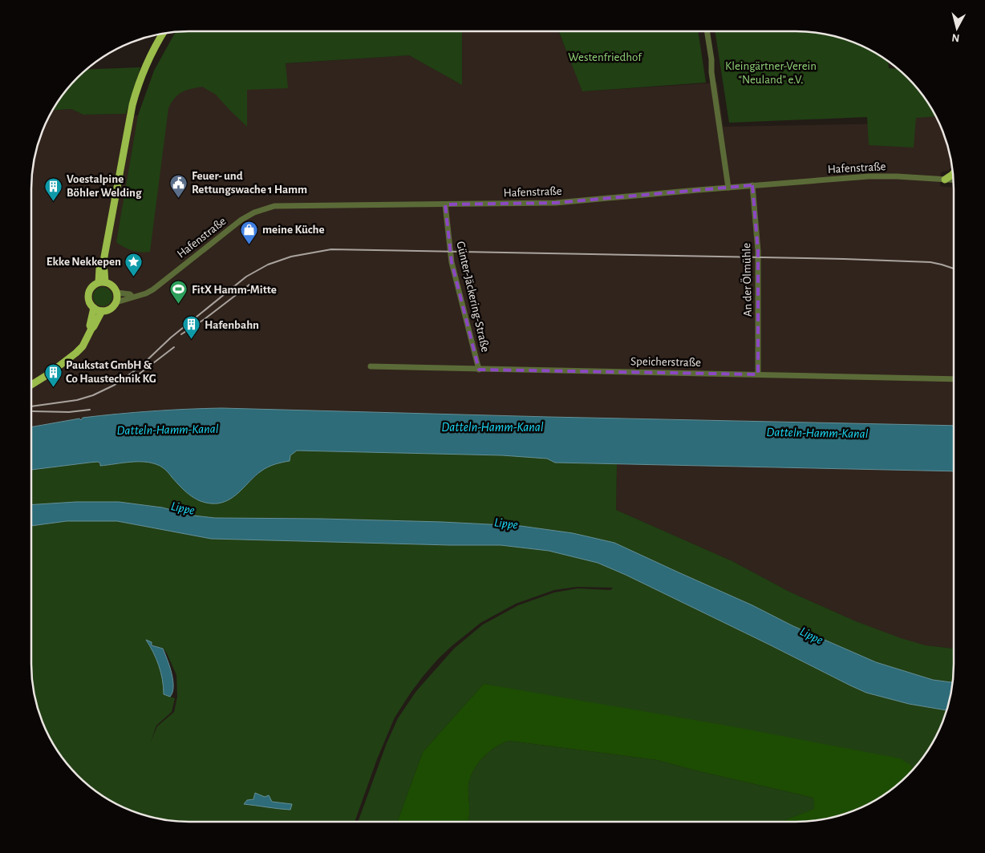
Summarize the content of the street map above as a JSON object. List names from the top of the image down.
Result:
{
  "streets": {
    "street": [
      "Hafenstraße",
      "An der Ölmühle",
      "Günter-Jäckering-Straße",
      "Speicherstraße"
    ]
  },
  "crossings": [
    ["Hafenstraße", "An der Ölmühle"],
    ["Hafenstraße", "Günter-Jäckering-Straße"],
    ["An der Ölmühle", "Speicherstraße"],
    ["Günter-Jäckering-Straße", "Speicherstraße"]
  ],
  "water": ["Datteln-Hamm-Kanal", "Lippe"],
  "parks": ["Westenfriedhof", "Kleingärtner-Verein “Neuland” e.V."],
  "places": {
    "public building": ["Feuer- und Rettungswache 1 Hamm"],
    "building": ["Voestalpine Böhler Welding", "Hafenbahn", "Paukstat GmbH & Co Haustechnik KG"],
    "shop": ["meine Küche"],
    "place": ["Ekke Nekkepen"],
    "sports": ["FitX Hamm-Mitte"]
  },
  "north": "bottom"
}
